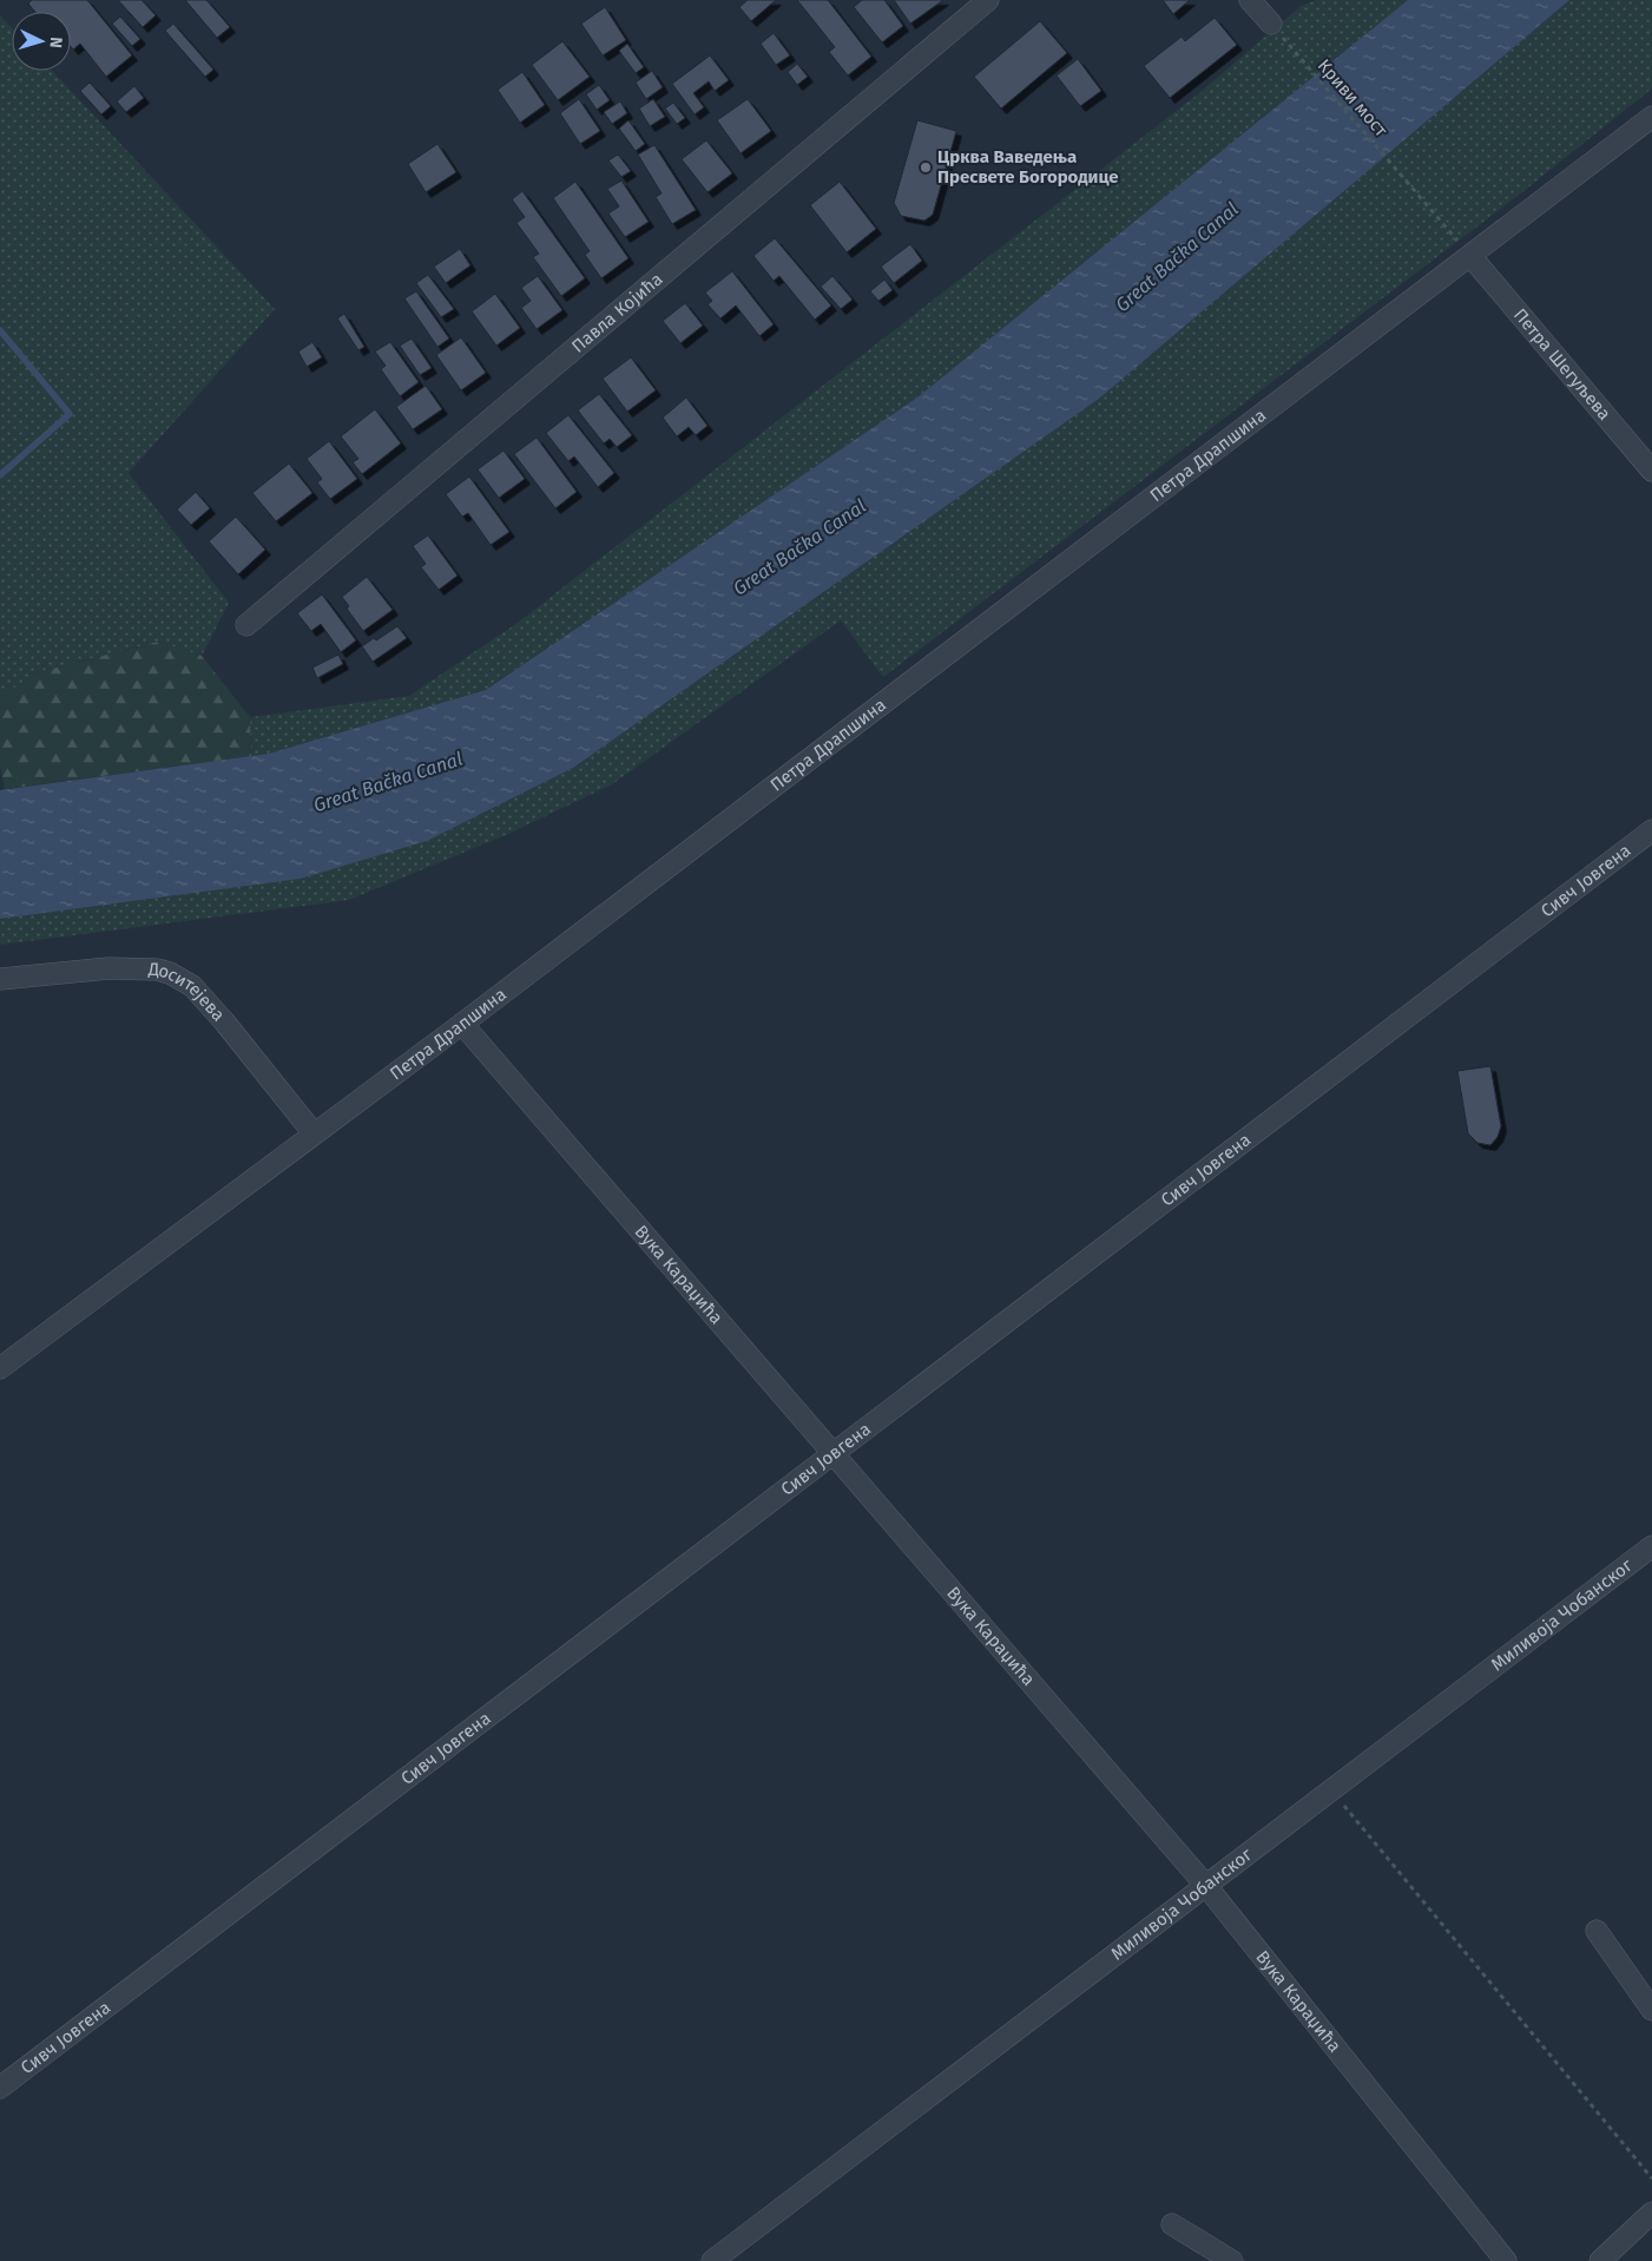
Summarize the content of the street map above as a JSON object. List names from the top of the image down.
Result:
{
  "streets": {
    "street": [
      "Павла Којића",
      "Петра Шегуљева",
      "Петра Драпшина",
      "Сивч Јовгена",
      "Доситејева",
      "Вука Караџића",
      "Миливоја Чобанског"
    ],
    "path": ["Криви мост"]
  },
  "crossings": [
    ["Криви мост", "Петра Шегуљева"],
    ["Криви мост", "Петра Драпшина"],
    ["Петра Шегуљева", "Петра Драпшина"],
    ["Петра Драпшина", "Доситејева"],
    ["Петра Драпшина", "Вука Караџића"],
    ["Сивч Јовгена", "Вука Караџића"],
    ["Вука Караџића", "Миливоја Чобанског"]
  ],
  "water": ["Great Bačka Canal"],
  "places": ["Црква Ваведења Пресвете Богородице"],
  "north": "right"
}
